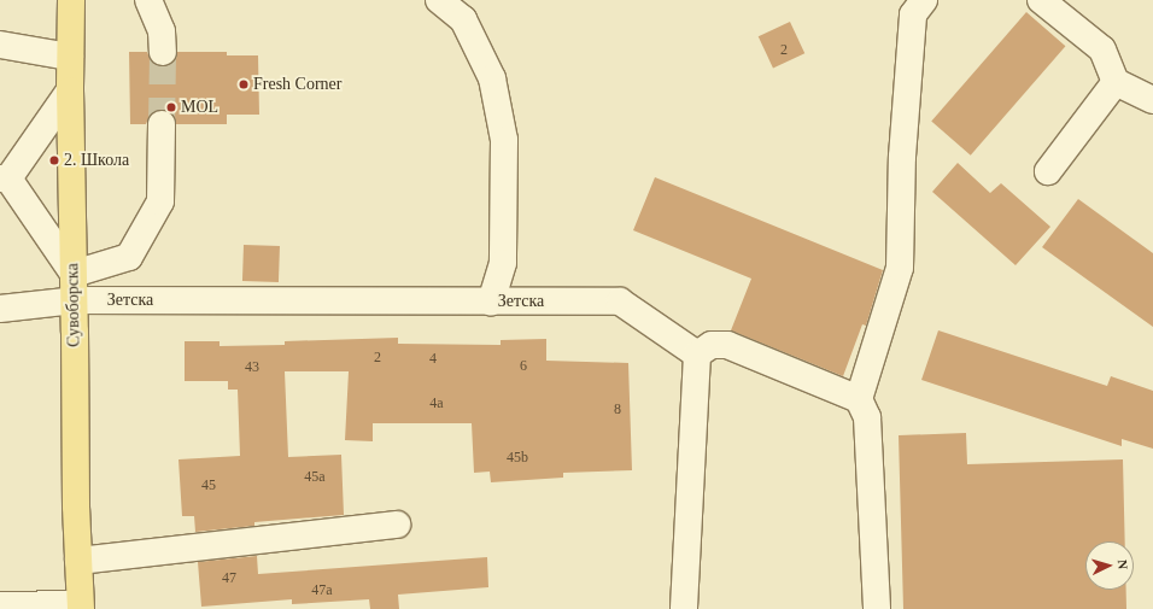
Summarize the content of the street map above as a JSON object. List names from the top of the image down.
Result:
{
  "streets": {
    "main road": ["Сувоборска"],
    "street": ["Зетска"]
  },
  "crossings": [
    ["Зетска", "Сувоборска"]
  ],
  "places": ["Fresh Corner", "MOL", "2. Школа"],
  "house_numbers": [
    "2",
    "2",
    "4",
    "6",
    "43",
    "4a",
    "8",
    "45b",
    "45a",
    "45",
    "47",
    "47a"
  ],
  "north": "right"
}
